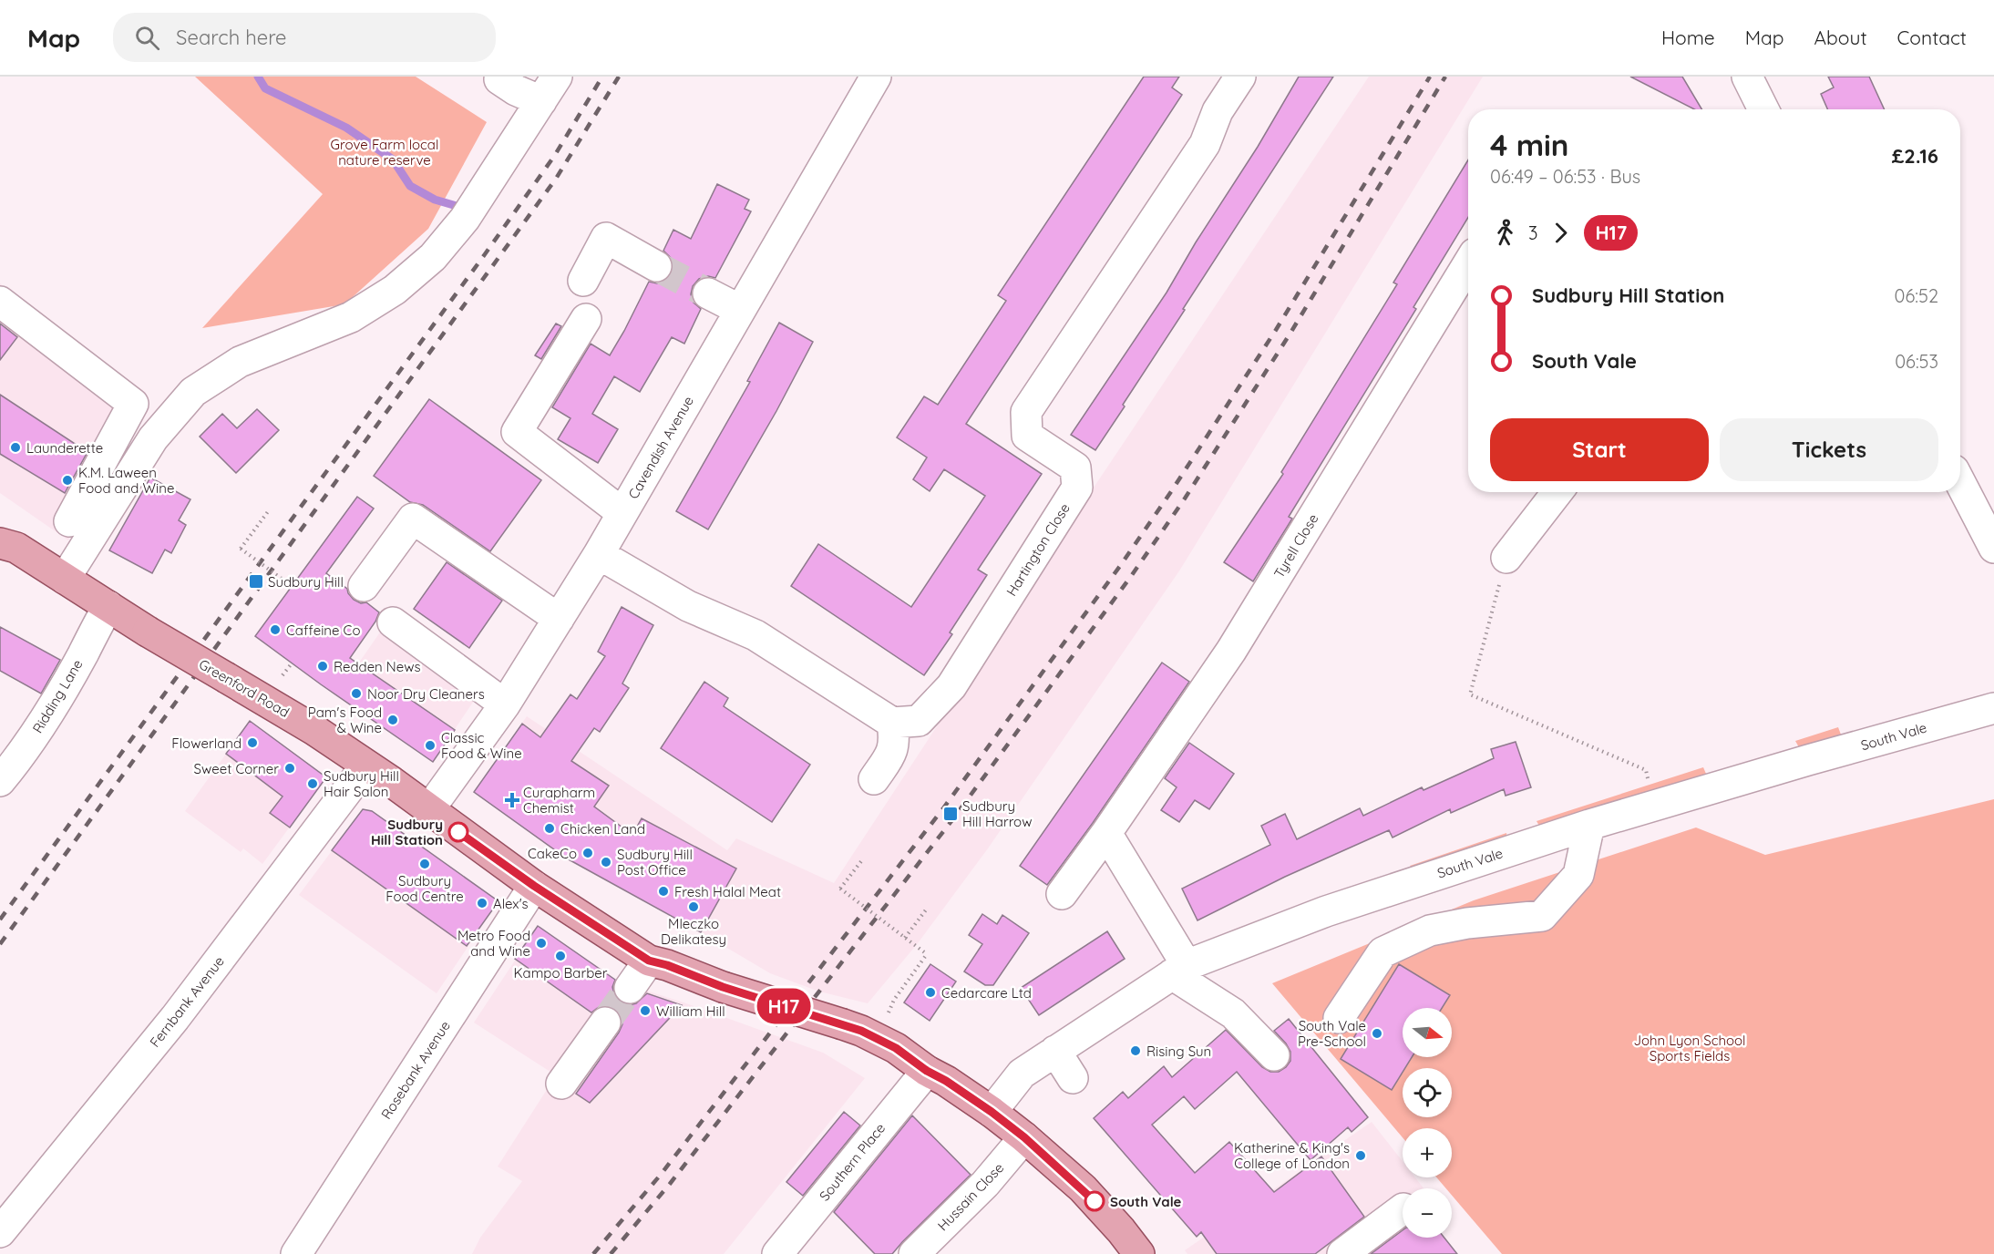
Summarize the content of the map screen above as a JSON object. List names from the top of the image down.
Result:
{
  "streets": {
    "main road": ["Greenford Road"],
    "street": [
      "Cavendish Avenue",
      "Tyrell Close",
      "Hartington Close",
      "Ridding Lane",
      "South Vale",
      "Fernbank Avenue",
      "Rosebank Avenue",
      "Southern Place",
      "Hussain Close"
    ]
  },
  "crossings": [
    ["Cavendish Avenue", "Greenford Road"],
    ["Greenford Road", "Ridding Lane"],
    ["Greenford Road", "South Vale"],
    ["Greenford Road", "Fernbank Avenue"],
    ["Greenford Road", "Rosebank Avenue"],
    ["Greenford Road", "Southern Place"],
    ["Greenford Road", "Hussain Close"]
  ],
  "parks": ["Grove Farm local nature reserve", "John Lyon School Sports Fields"],
  "places": {
    "other": [
      "Launderette",
      "K.M. Laween Food and Wine",
      "Caffeine Co",
      "Redden News",
      "Noor Dry Cleaners",
      "Pam's Food & Wine",
      "Flowerland",
      "Classic Food & Wine",
      "Sweet Corner",
      "Sudbury Hill Hair Salon",
      "Chicken Land",
      "Sudbury Hill Station",
      "CakeCo",
      "Sudbury Hill Post Office",
      "Sudbury Food Centre",
      "Fresh Halal Meat",
      "Alex's",
      "Mleczko Delikatesy",
      "Metro Food and Wine",
      "Kampo Barber",
      "Cedarcare Ltd",
      "William Hill",
      "South Vale Pre-School",
      "Rising Sun",
      "Katherine & King's College of London",
      "South Vale"
    ],
    "transit": ["Sudbury Hill", "Sudbury Hill Harrow"],
    "health": ["Curapharm Chemist"]
  },
  "lines": ["bus line H17"],
  "north": "right",
  "page": {
    "header": "Map",
    "search": "Search here",
    "nav": [
      "Home",
      "Map",
      "About",
      "Contact"
    ],
    "on_map": "H17",
    "heading": ["4 min", "06:49 – 06:53 · Bus", "£2.16"],
    "legs": ["3", "H17"],
    "list": [
      {
        "name": "Sudbury Hill Station",
        "value": "06:52"
      },
      {
        "name": "South Vale",
        "value": "06:53"
      }
    ],
    "buttons": ["Start", "Tickets"],
    "map_buttons": ["+", "−"]
  }
}
